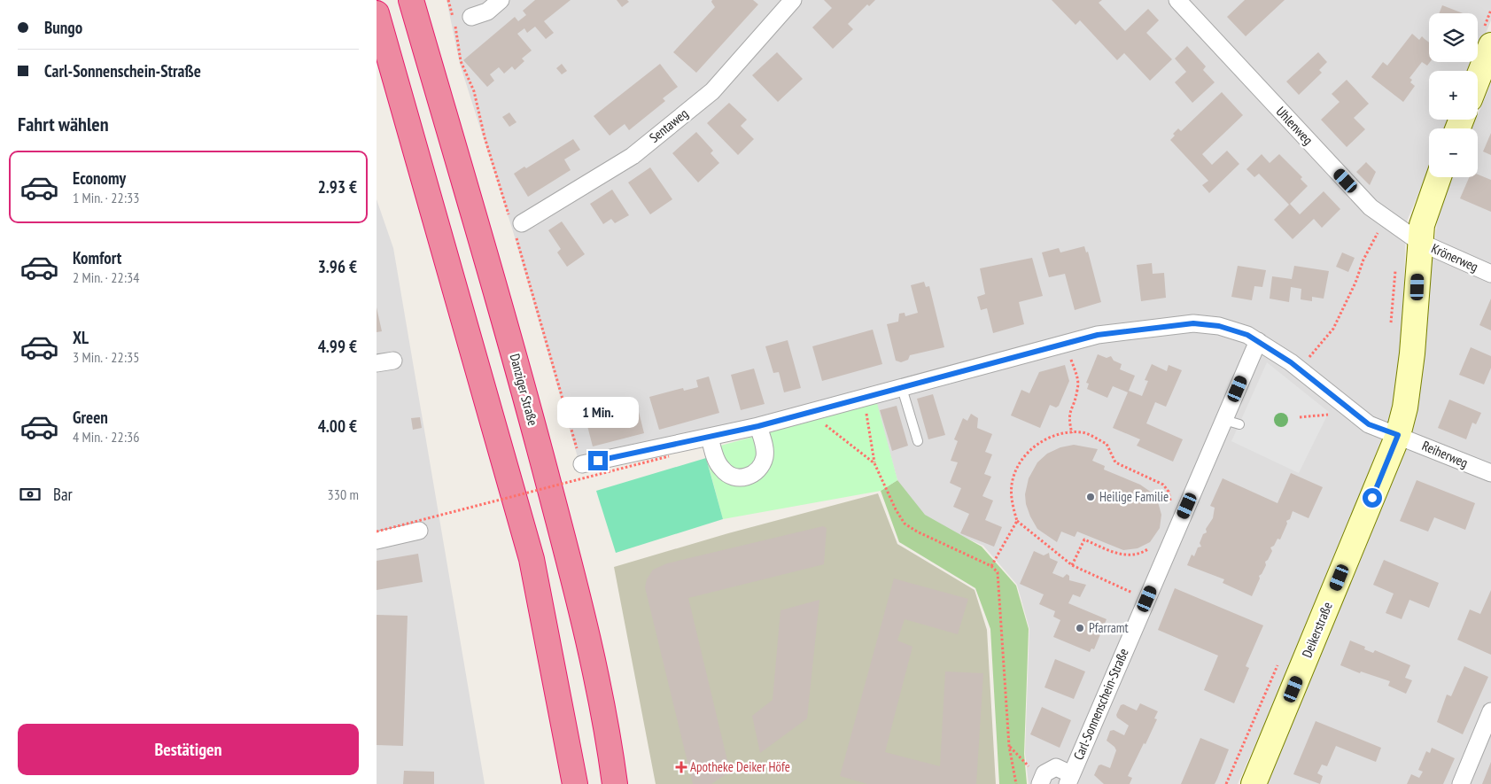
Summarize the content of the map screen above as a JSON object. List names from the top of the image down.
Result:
{
  "streets": {
    "highway": ["Danziger Straße"],
    "street": [
      "Sentaweg",
      "Uhlenweg",
      "Krönerweg",
      "Reiherweg",
      "Deikerstraße",
      "Carl-Sonnenschein-Straße"
    ]
  },
  "crossings": [
    ["Uhlenweg", "Krönerweg"],
    ["Uhlenweg", "Deikerstraße"],
    ["Krönerweg", "Deikerstraße"],
    ["Reiherweg", "Deikerstraße"]
  ],
  "places": {
    "other": ["Heilige Familie", "Pfarramt"],
    "health": ["Apotheke Deiker Höfe"]
  },
  "page": {
    "banner": ["Bungo", "Carl-Sonnenschein-Straße"],
    "map_buttons": ["+", "−"],
    "heading": "Fahrt wählen",
    "list": [
      {
        "name": "Economy",
        "note": "1 Min. · 22:33",
        "value": "2.93 €"
      },
      {
        "name": "Komfort",
        "note": "2 Min. · 22:34",
        "value": "3.96 €"
      },
      {
        "name": "XL",
        "note": "3 Min. · 22:35",
        "value": "4.99 €"
      },
      {
        "name": "Green",
        "note": "4 Min. · 22:36",
        "value": "4.00 €"
      }
    ],
    "bubble": "1 Min.",
    "pay": ["Bar", "330 m"],
    "buttons": "Bestätigen"
  }
}
